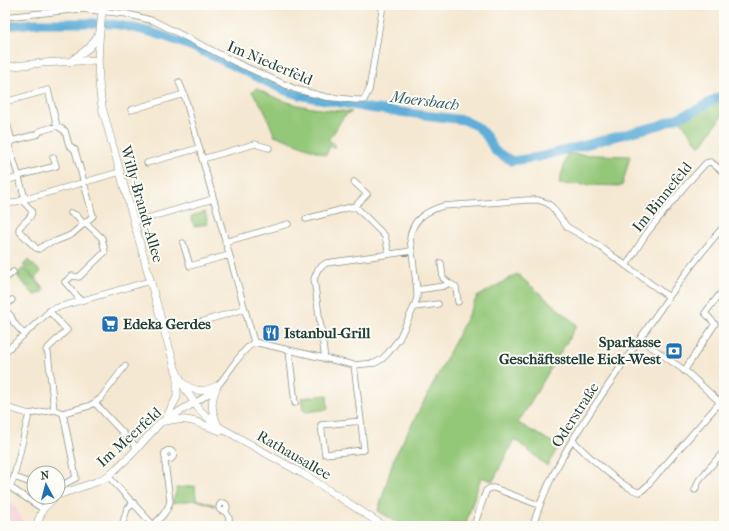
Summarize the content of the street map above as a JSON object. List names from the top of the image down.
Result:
{
  "streets": {
    "street": [
      "Im Niederfeld",
      "Im Binnefeld",
      "Willy-Brandt-Allee",
      "Oderstraße",
      "Im Meerfeld",
      "Rathausallee"
    ]
  },
  "crossings": [
    ["Im Niederfeld", "Willy-Brandt-Allee"],
    ["Willy-Brandt-Allee", "Im Meerfeld"],
    ["Willy-Brandt-Allee", "Rathausallee"],
    ["Im Meerfeld", "Rathausallee"]
  ],
  "water": ["Moersbach"],
  "places": {
    "supermarket": ["Edeka Gerdes"],
    "restaurant": ["Istanbul-Grill"],
    "bank": ["Sparkasse Geschäftsstelle Eick-West"]
  },
  "north": "top"
}
